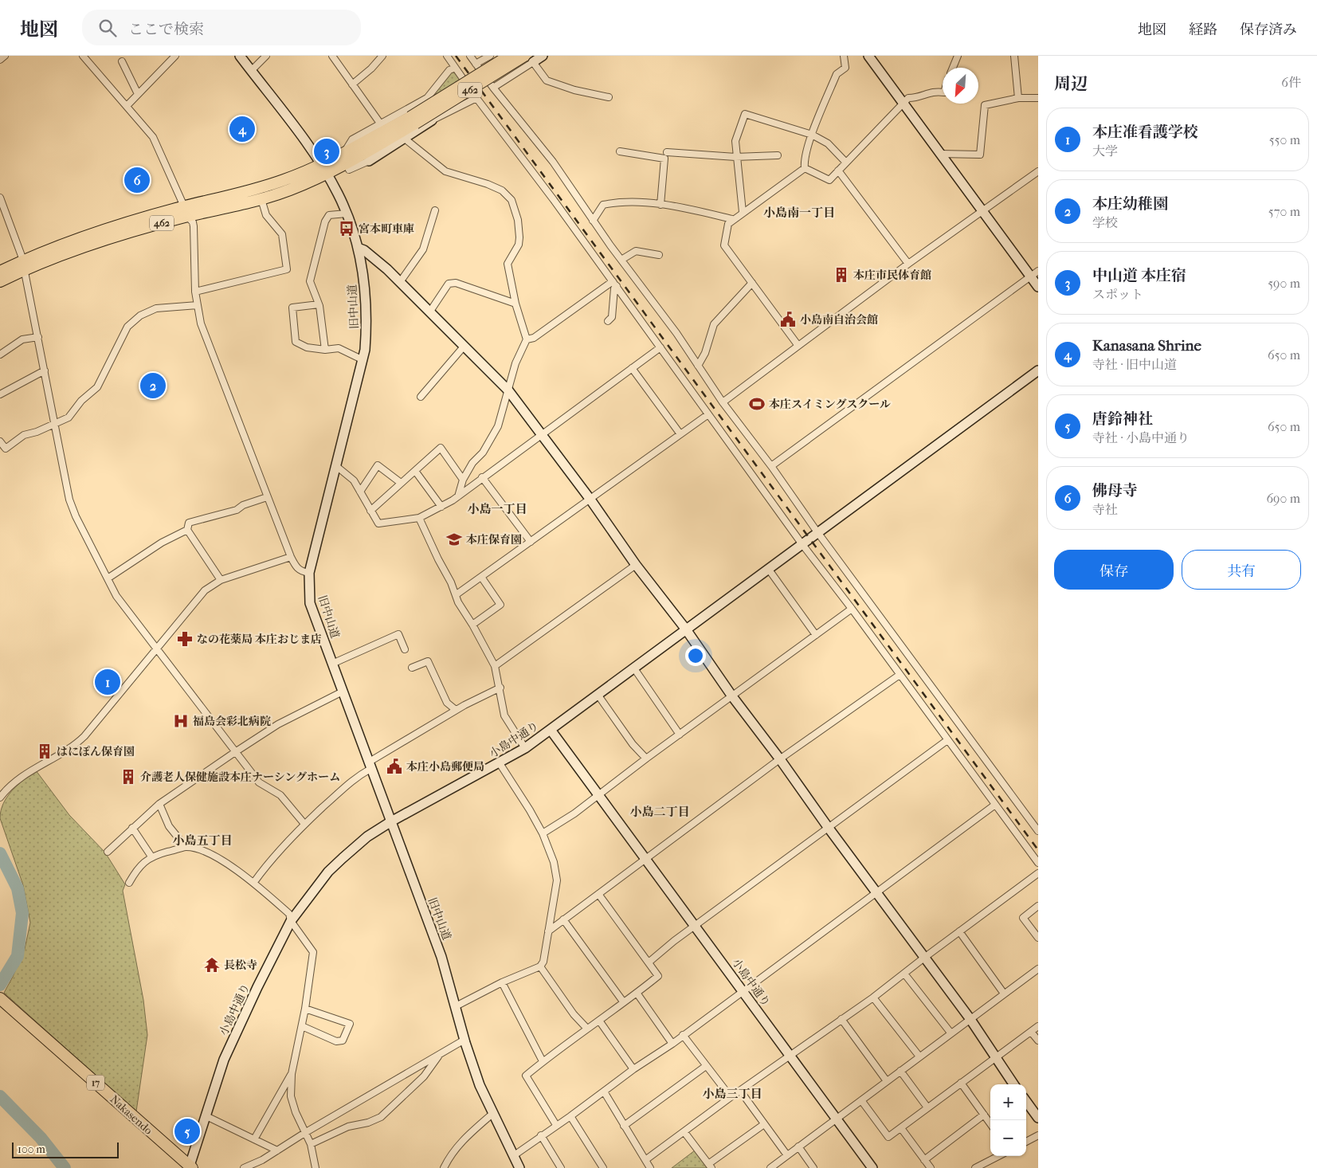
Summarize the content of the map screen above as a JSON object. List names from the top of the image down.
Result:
{
  "streets": {
    "highway": ["462", "17", "Nakasendo"],
    "street": ["旧中山道", "小島中通り"]
  },
  "crossings": [
    ["462", "旧中山道"],
    ["旧中山道", "小島中通り"],
    ["小島中通り", "Nakasendo"]
  ],
  "districts": [
    "小島南一丁目",
    "小島一丁目",
    "小島二丁目",
    "小島五丁目",
    "小島三丁目"
  ],
  "places": {
    "bus stop": ["宮本町車庫"],
    "building": ["本庄市民体育館", "はにぽん保育園", "介護老人保健施設本庄ナーシングホーム"],
    "public building": ["小島南自治会館", "本庄小島郵便局"],
    "sports": ["本庄スイミングスクール"],
    "school or university": ["本庄保育園"],
    "pharmacy": ["なの花薬局 本庄おじま店"],
    "hospital": ["福島会彩北病院"],
    "temple": ["長松寺"]
  },
  "scale_bar": "100 m",
  "north": "bottom left",
  "page": {
    "header": "地図",
    "search": "ここで検索",
    "nav": ["地図", "経路", "保存済み"],
    "heading": ["周辺", "6件"],
    "list": [
      {
        "mark": "1",
        "name": "本庄准看護学校",
        "note": "大学",
        "value": "550 m"
      },
      {
        "mark": "2",
        "name": "本庄幼稚園",
        "note": "学校",
        "value": "570 m"
      },
      {
        "mark": "3",
        "name": "中山道 本庄宿",
        "note": "スポット",
        "value": "590 m"
      },
      {
        "mark": "4",
        "name": "Kanasana Shrine",
        "note": "寺社 · 旧中山道",
        "value": "650 m"
      },
      {
        "mark": "5",
        "name": "唐鈴神社",
        "note": "寺社 · 小島中通り",
        "value": "650 m"
      },
      {
        "mark": "6",
        "name": "佛母寺",
        "note": "寺社",
        "value": "690 m"
      }
    ],
    "pins": [
      "4",
      "3",
      "6",
      "2",
      "1",
      "5"
    ],
    "buttons": ["保存", "共有"],
    "map_buttons": ["+", "−"],
    "scale": "100 m"
  }
}
